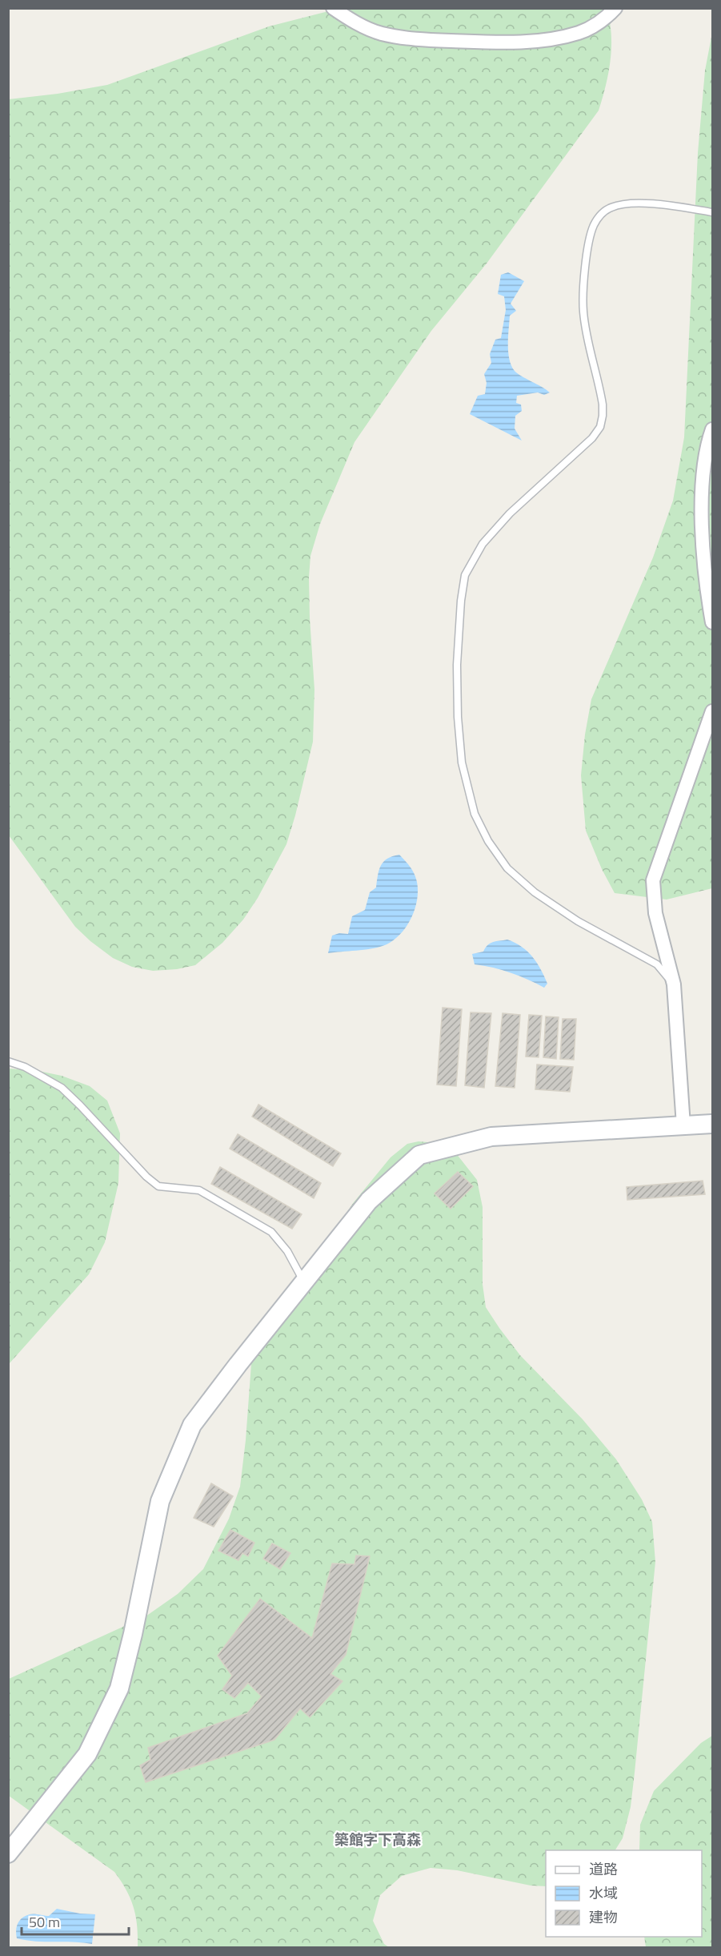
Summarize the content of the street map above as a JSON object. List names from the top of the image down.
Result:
{
  "districts": ["築館字下高森"],
  "legend": ["道路", "水域", "建物"],
  "scale_bar": "50 m"
}
